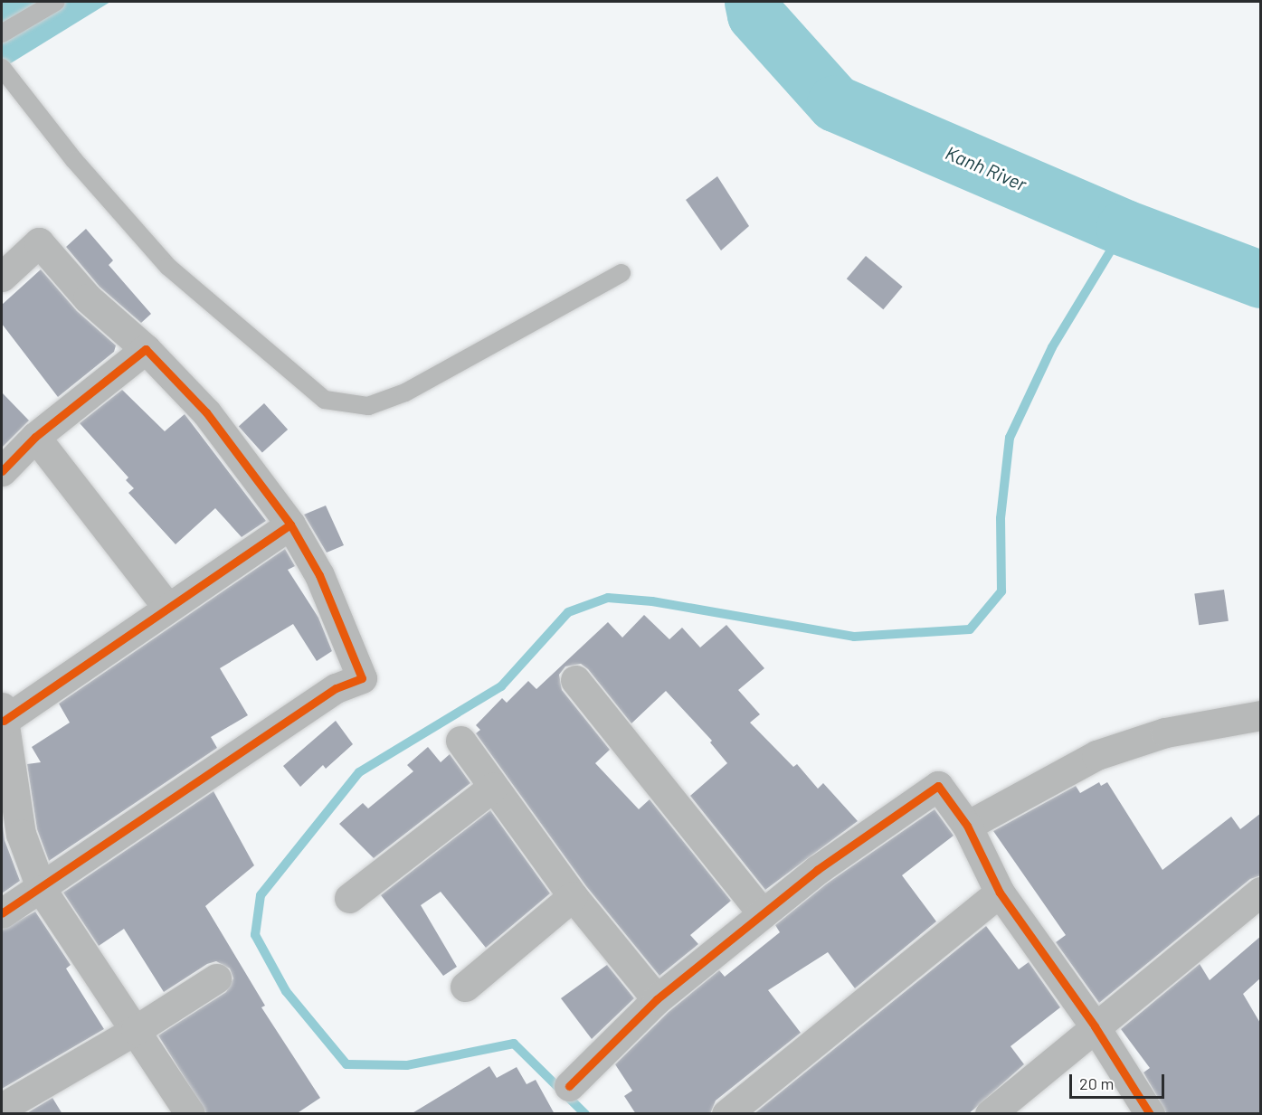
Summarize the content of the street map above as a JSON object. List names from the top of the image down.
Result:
{
  "water": ["Kanh River"],
  "scale_bar": "20 m"
}
